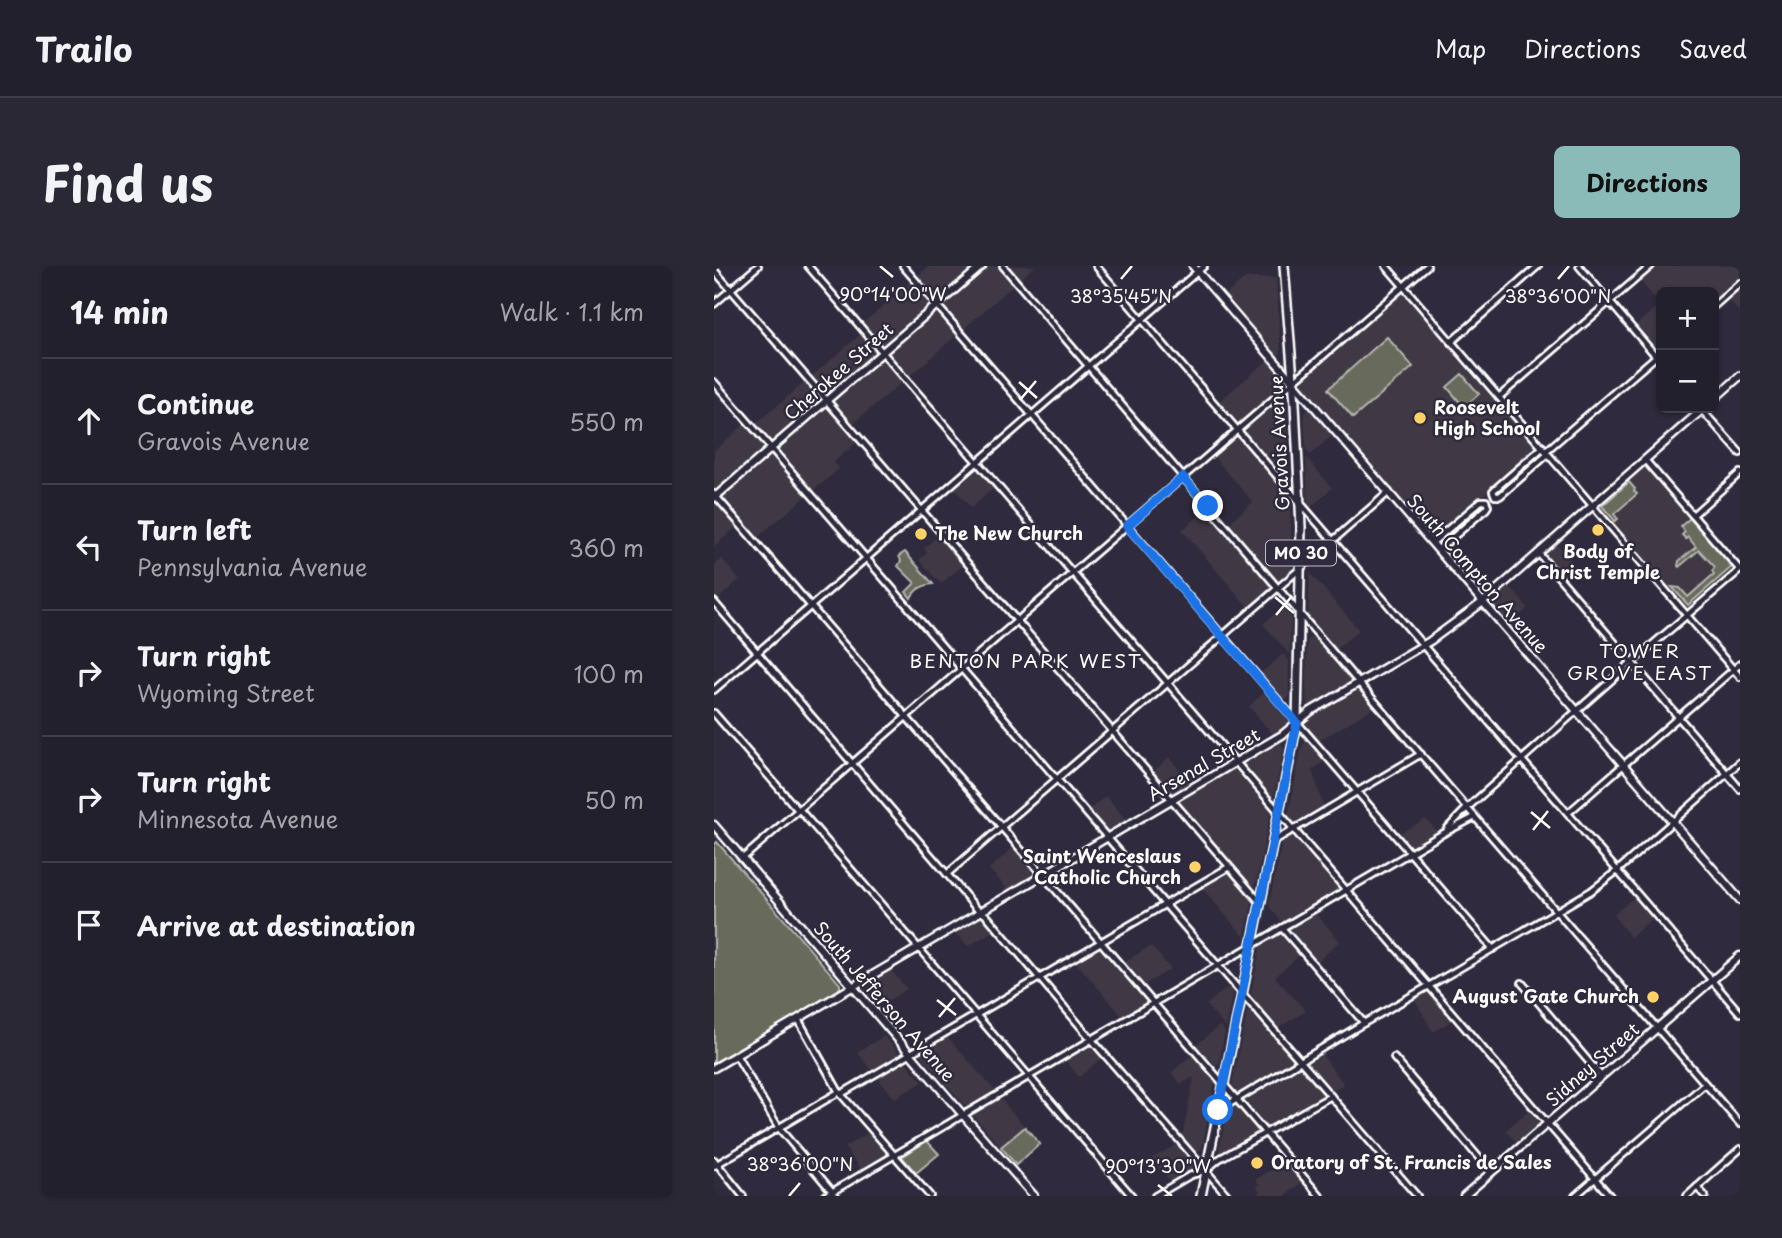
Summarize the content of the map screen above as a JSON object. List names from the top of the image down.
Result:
{
  "streets": {
    "main road": [
      "Cherokee Street",
      "Gravois Avenue",
      "MO 30",
      "South Compton Avenue",
      "Arsenal Street",
      "South Jefferson Avenue",
      "Sidney Street"
    ]
  },
  "crossings": [
    ["Gravois Avenue", "South Compton Avenue"],
    ["Gravois Avenue", "Arsenal Street"],
    ["South Compton Avenue", "Arsenal Street"],
    ["Arsenal Street", "South Jefferson Avenue"]
  ],
  "districts": ["TOWER GROVE EAST", "BENTON PARK WEST"],
  "places": [
    "Roosevelt High School",
    "Body of Christ Temple",
    "The New Church",
    "Saint Wenceslaus Catholic Church",
    "August Gate Church",
    "Oratory of St. Francis de Sales"
  ],
  "page": {
    "header": "Trailo",
    "nav": ["Map", "Directions", "Saved"],
    "title": "Find us",
    "buttons": "Directions",
    "heading": ["14 min", "Walk · 1.1 km"],
    "map_buttons": ["+", "−"],
    "list": [
      ["Continue", "Gravois Avenue", "550 m"],
      ["Turn left", "Pennsylvania Avenue", "360 m"],
      ["Turn right", "Wyoming Street", "100 m"],
      ["Turn right", "Minnesota Avenue", "50 m"],
      "Arrive at destination"
    ]
  },
  "coordinates": [
    "90°14'00\"W",
    "38°35'45\"N",
    "38°36'00\"N",
    "90°13'30\"W"
  ]
}
